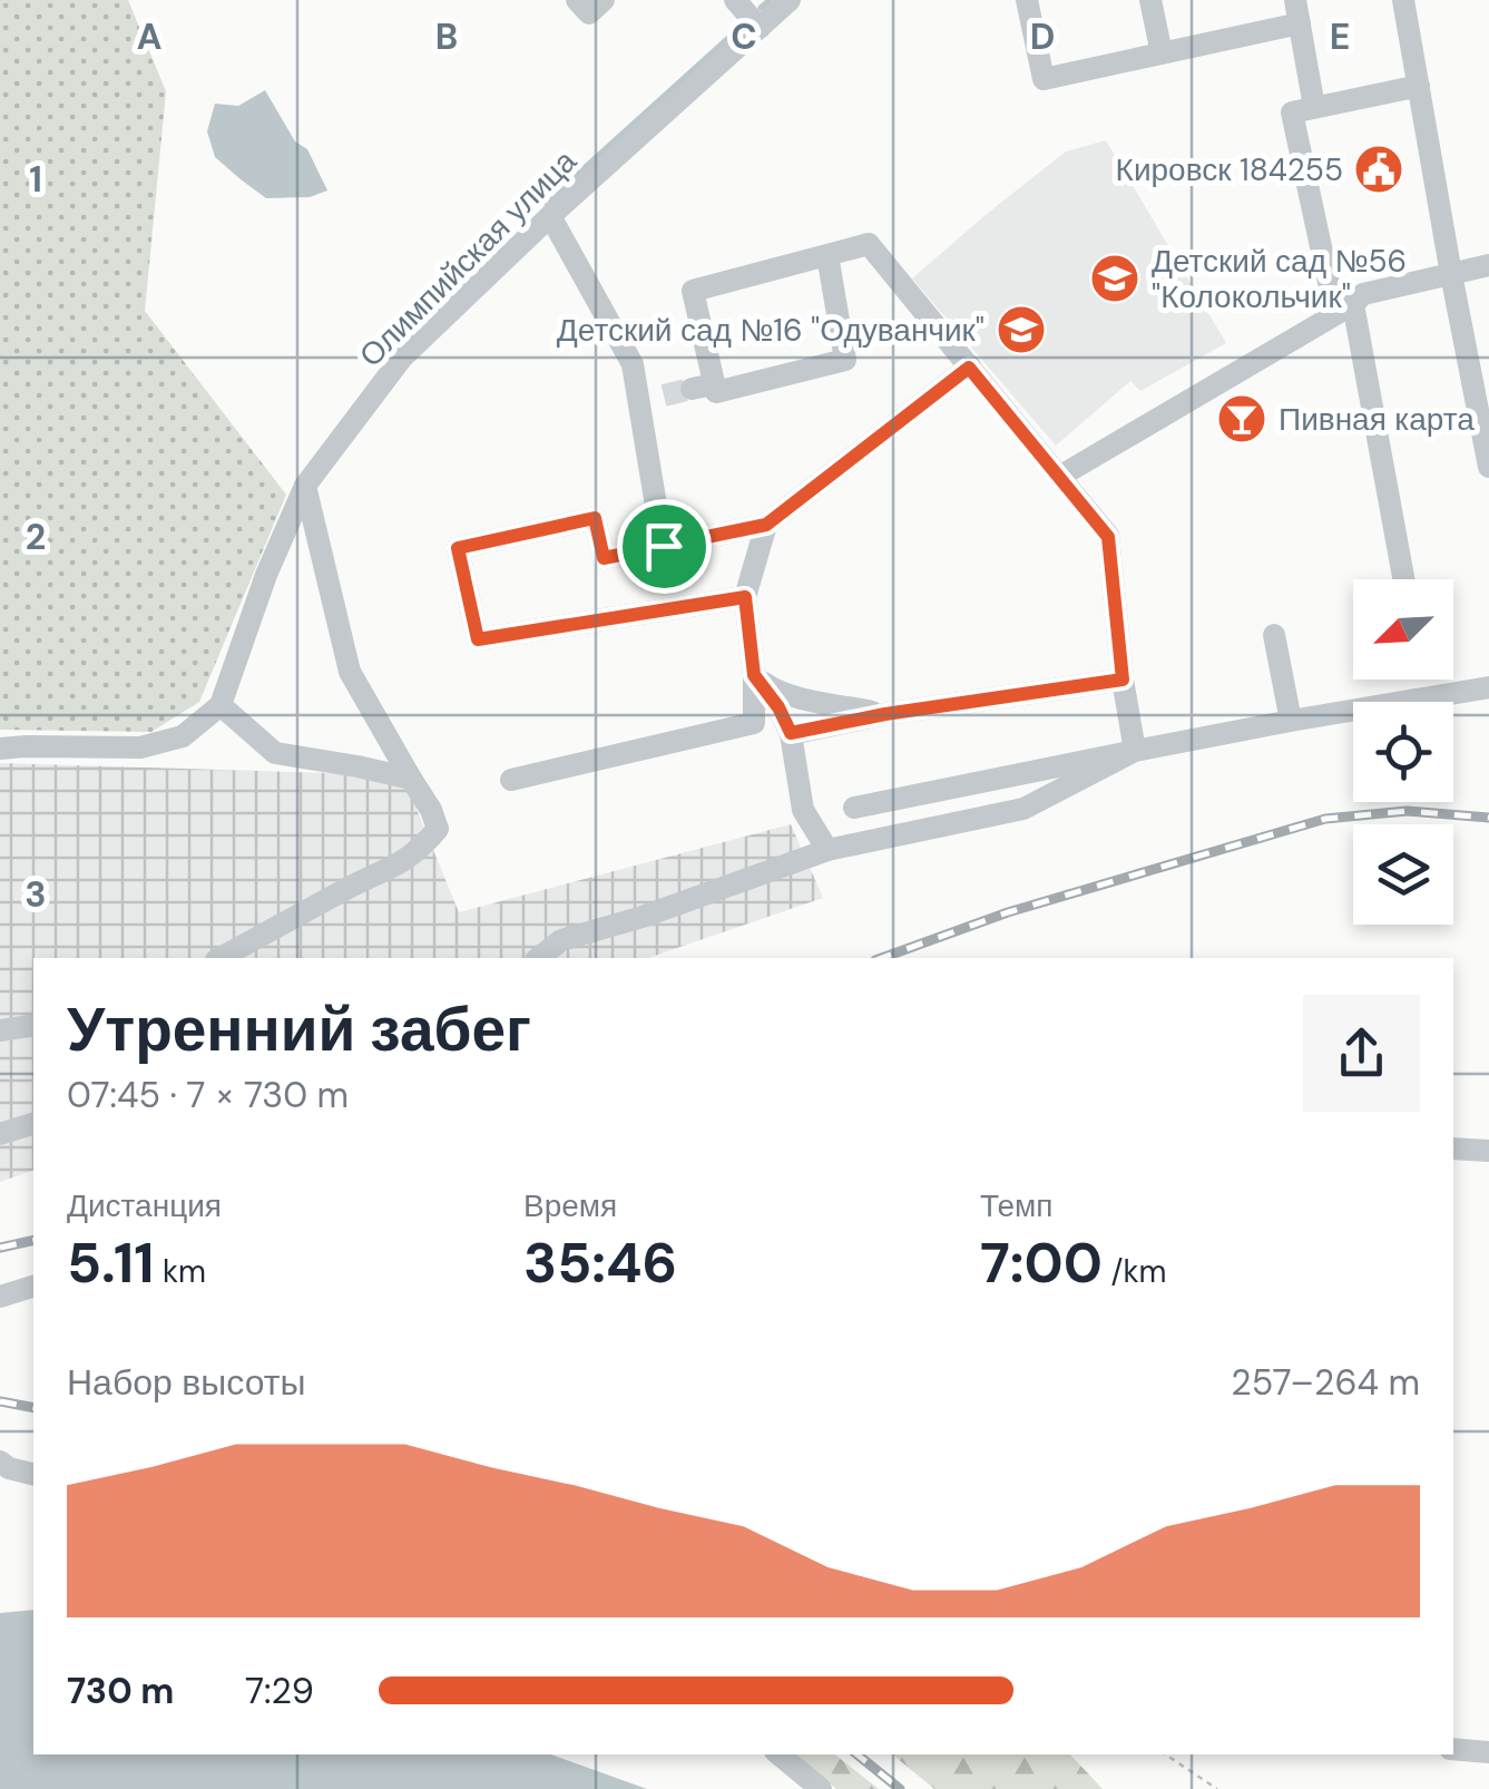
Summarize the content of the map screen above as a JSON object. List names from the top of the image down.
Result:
{
  "streets": {
    "street": ["Олимпийская улица"]
  },
  "places": {
    "public building": ["Кировск 184255"],
    "school or university": ["Детский сад №56 \"Колокольчик\"", "Детский сад №16 \"Одуванчик\""],
    "bar": ["Пивная карта"]
  },
  "north": "bottom left",
  "page": {
    "heading": ["Утренний забег", "07:45 · 7 × 730 m"],
    "stats": [
      ["Дистанция", "5.11 km"],
      ["Время", "35:46"],
      ["Темп", "7:00 /km"]
    ],
    "chart": ["Набор высоты", "257–264 m"],
    "list": [
      {
        "name": "730 m",
        "note": "7:29"
      }
    ]
  },
  "grid": {
    "columns": [
      "A",
      "B",
      "C",
      "D",
      "E"
    ],
    "rows": ["1", "2", "3"]
  }
}
